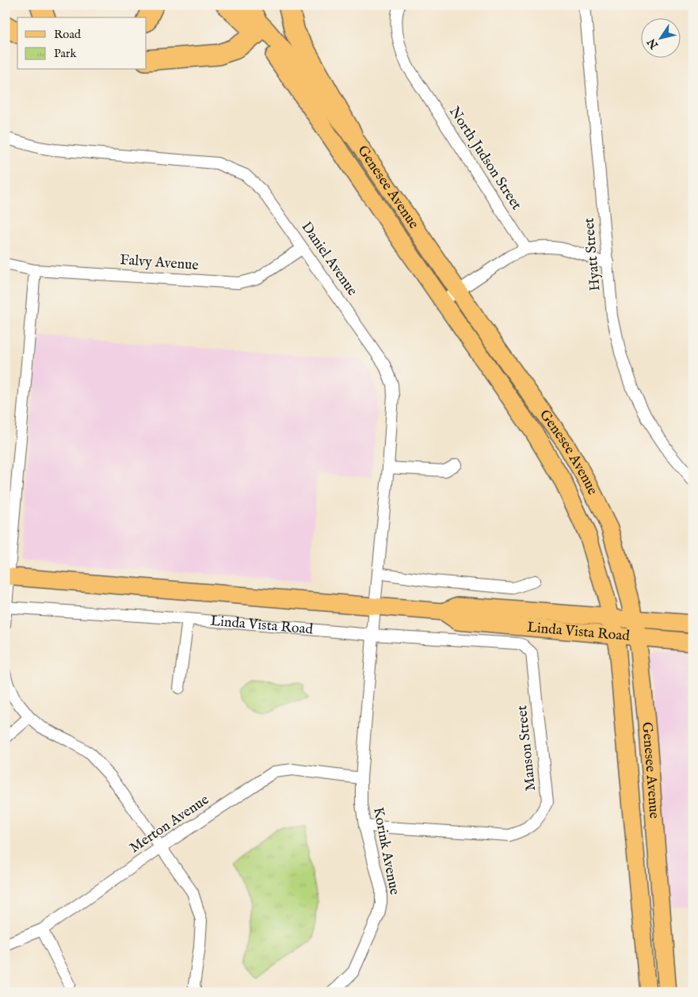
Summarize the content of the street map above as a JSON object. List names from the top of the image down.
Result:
{
  "streets": {
    "main road": ["Genesee Avenue", "Linda Vista Road"],
    "street": [
      "North Judson Street",
      "Hyatt Street",
      "Daniel Avenue",
      "Falvy Avenue",
      "Manson Street",
      "Merton Avenue",
      "Korink Avenue"
    ]
  },
  "crossings": [
    ["Genesee Avenue", "Linda Vista Road"],
    ["Daniel Avenue", "Falvy Avenue"],
    ["Daniel Avenue", "Linda Vista Road"],
    ["Daniel Avenue", "Korink Avenue"],
    ["Linda Vista Road", "Manson Street"],
    ["Linda Vista Road", "Korink Avenue"],
    ["Manson Street", "Korink Avenue"],
    ["Merton Avenue", "Korink Avenue"]
  ],
  "legend": ["Road", "Park"],
  "north": "bottom left"
}
